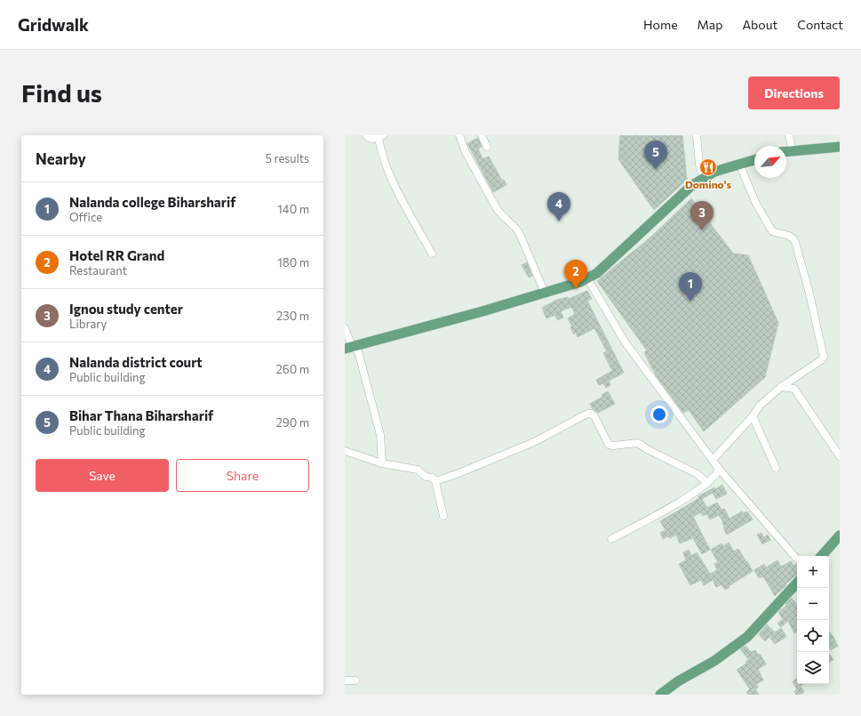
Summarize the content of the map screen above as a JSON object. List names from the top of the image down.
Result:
{
  "places": {
    "restaurant": ["Domino's"]
  },
  "north": "top right",
  "page": {
    "header": "Gridwalk",
    "nav": [
      "Home",
      "Map",
      "About",
      "Contact"
    ],
    "buttons": [
      "Directions",
      ["Save", "Share"]
    ],
    "title": "Find us",
    "heading": ["Nearby", "5 results"],
    "pins": [
      "5",
      "4",
      "3",
      "2",
      "1"
    ],
    "list": [
      {
        "mark": "1",
        "name": "Nalanda college Biharsharif",
        "note": "Office",
        "value": "140 m"
      },
      {
        "mark": "2",
        "name": "Hotel RR Grand",
        "note": "Restaurant",
        "value": "180 m"
      },
      {
        "mark": "3",
        "name": "Ignou study center",
        "note": "Library",
        "value": "230 m"
      },
      {
        "mark": "4",
        "name": "Nalanda district court",
        "note": "Public building",
        "value": "260 m"
      },
      {
        "mark": "5",
        "name": "Bihar Thana Biharsharif",
        "note": "Public building",
        "value": "290 m"
      }
    ],
    "map_buttons": ["+", "−"]
  }
}
